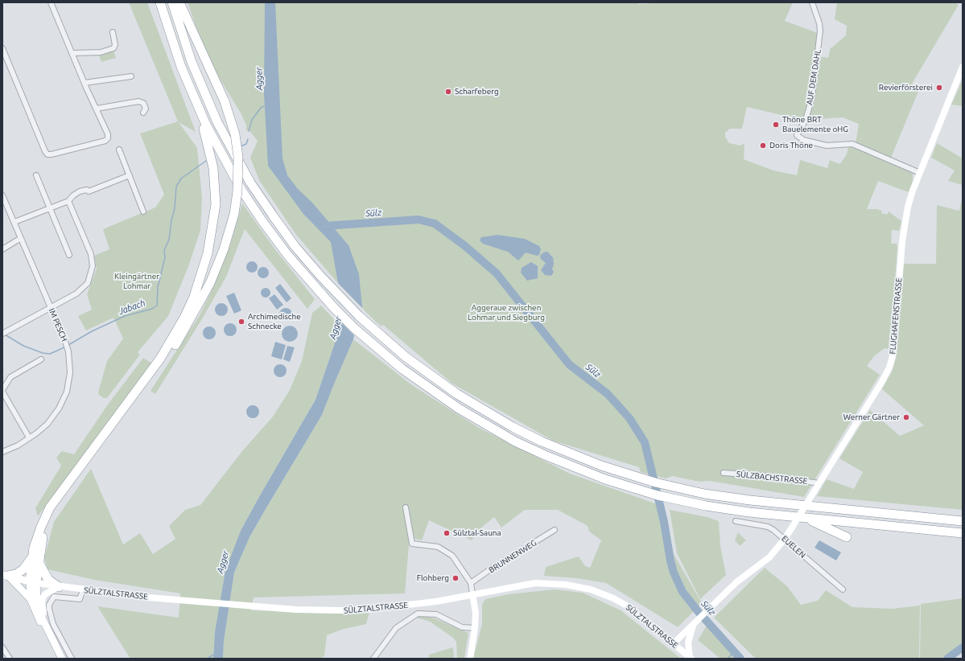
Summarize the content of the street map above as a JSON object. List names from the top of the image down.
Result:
{
  "streets": {
    "main road": ["FLUGHAFENSTRASSE", "SÜLZTALSTRASSE"],
    "street": [
      "AUF DEM DAHL",
      "IM PESCH",
      "SÜLZBACHSTRASSE",
      "EUELEN",
      "BRUNNENWEG"
    ]
  },
  "crossings": [
    ["AUF DEM DAHL", "FLUGHAFENSTRASSE"],
    ["FLUGHAFENSTRASSE", "SÜLZBACHSTRASSE"],
    ["FLUGHAFENSTRASSE", "EUELEN"]
  ],
  "water": ["Agger", "Sülz", "Jabach"],
  "parks": ["Kleingärtner Lohmar", "Aggeraue zwischen Lohmar und Siegburg"],
  "places": [
    "Revierförsterei",
    "Scharfeberg",
    "Thöne BRT Bauelemente oHG",
    "Doris Thöne",
    "Archimedische Schnecke",
    "Werner Gärtner",
    "Sülztal-Sauna",
    "Flohberg"
  ]
}
